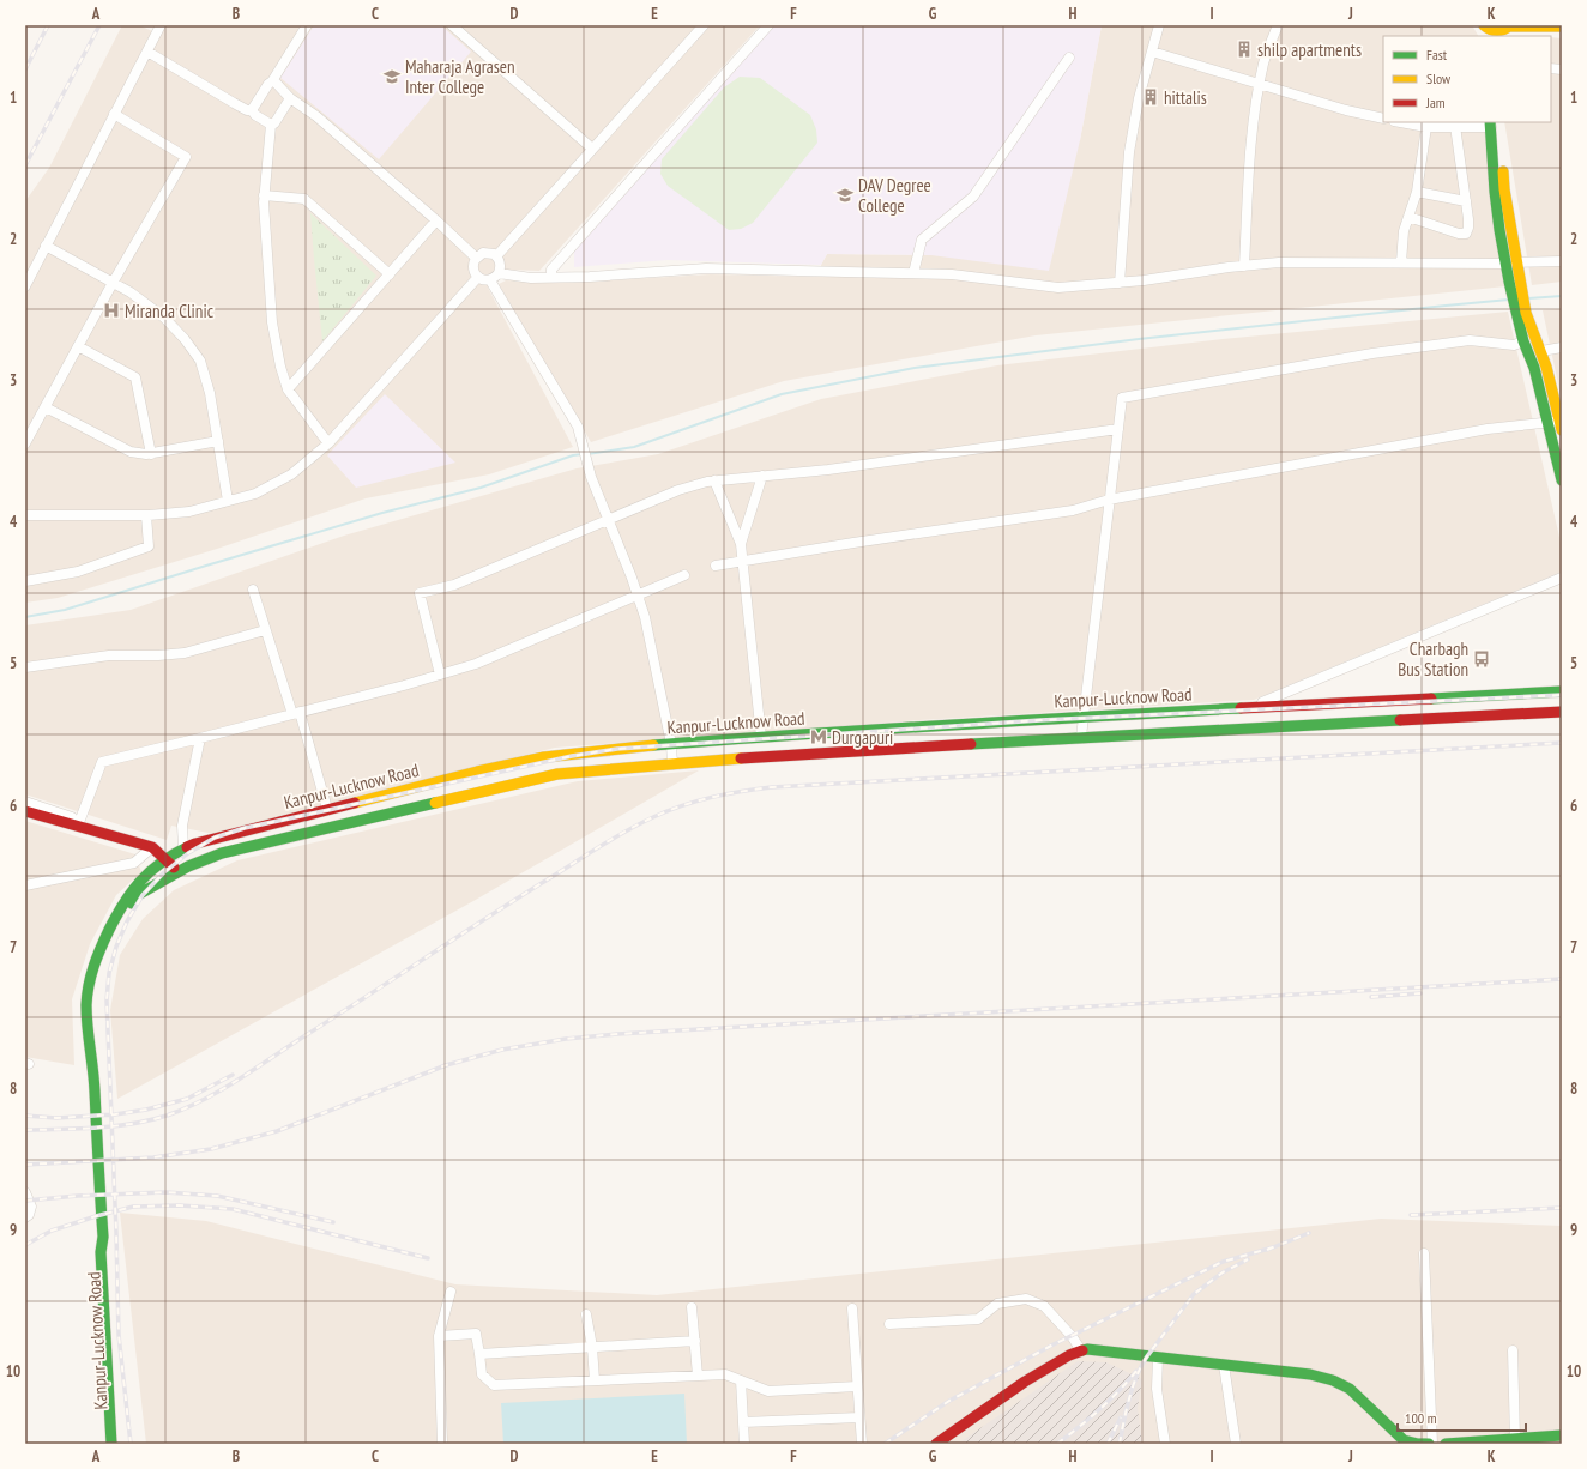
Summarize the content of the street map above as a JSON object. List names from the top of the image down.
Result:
{
  "streets": {
    "main road": ["Kanpur-Lucknow Road"]
  },
  "places": {
    "building": ["shilp apartments", "hittalis"],
    "school or university": ["Maharaja Agrasen Inter College", "DAV Degree College"],
    "hospital": ["Miranda Clinic"],
    "bus stop": ["Charbagh Bus Station"],
    "metro station": ["Durgapuri"]
  },
  "legend": ["Fast", "Slow", "Jam"],
  "scale_bar": "100 m",
  "grid": {
    "columns": [
      "A",
      "B",
      "C",
      "D",
      "E",
      "F",
      "G",
      "H",
      "I",
      "J",
      "K"
    ],
    "rows": [
      "1",
      "2",
      "3",
      "4",
      "5",
      "6",
      "7",
      "8",
      "9",
      "10"
    ]
  }
}
